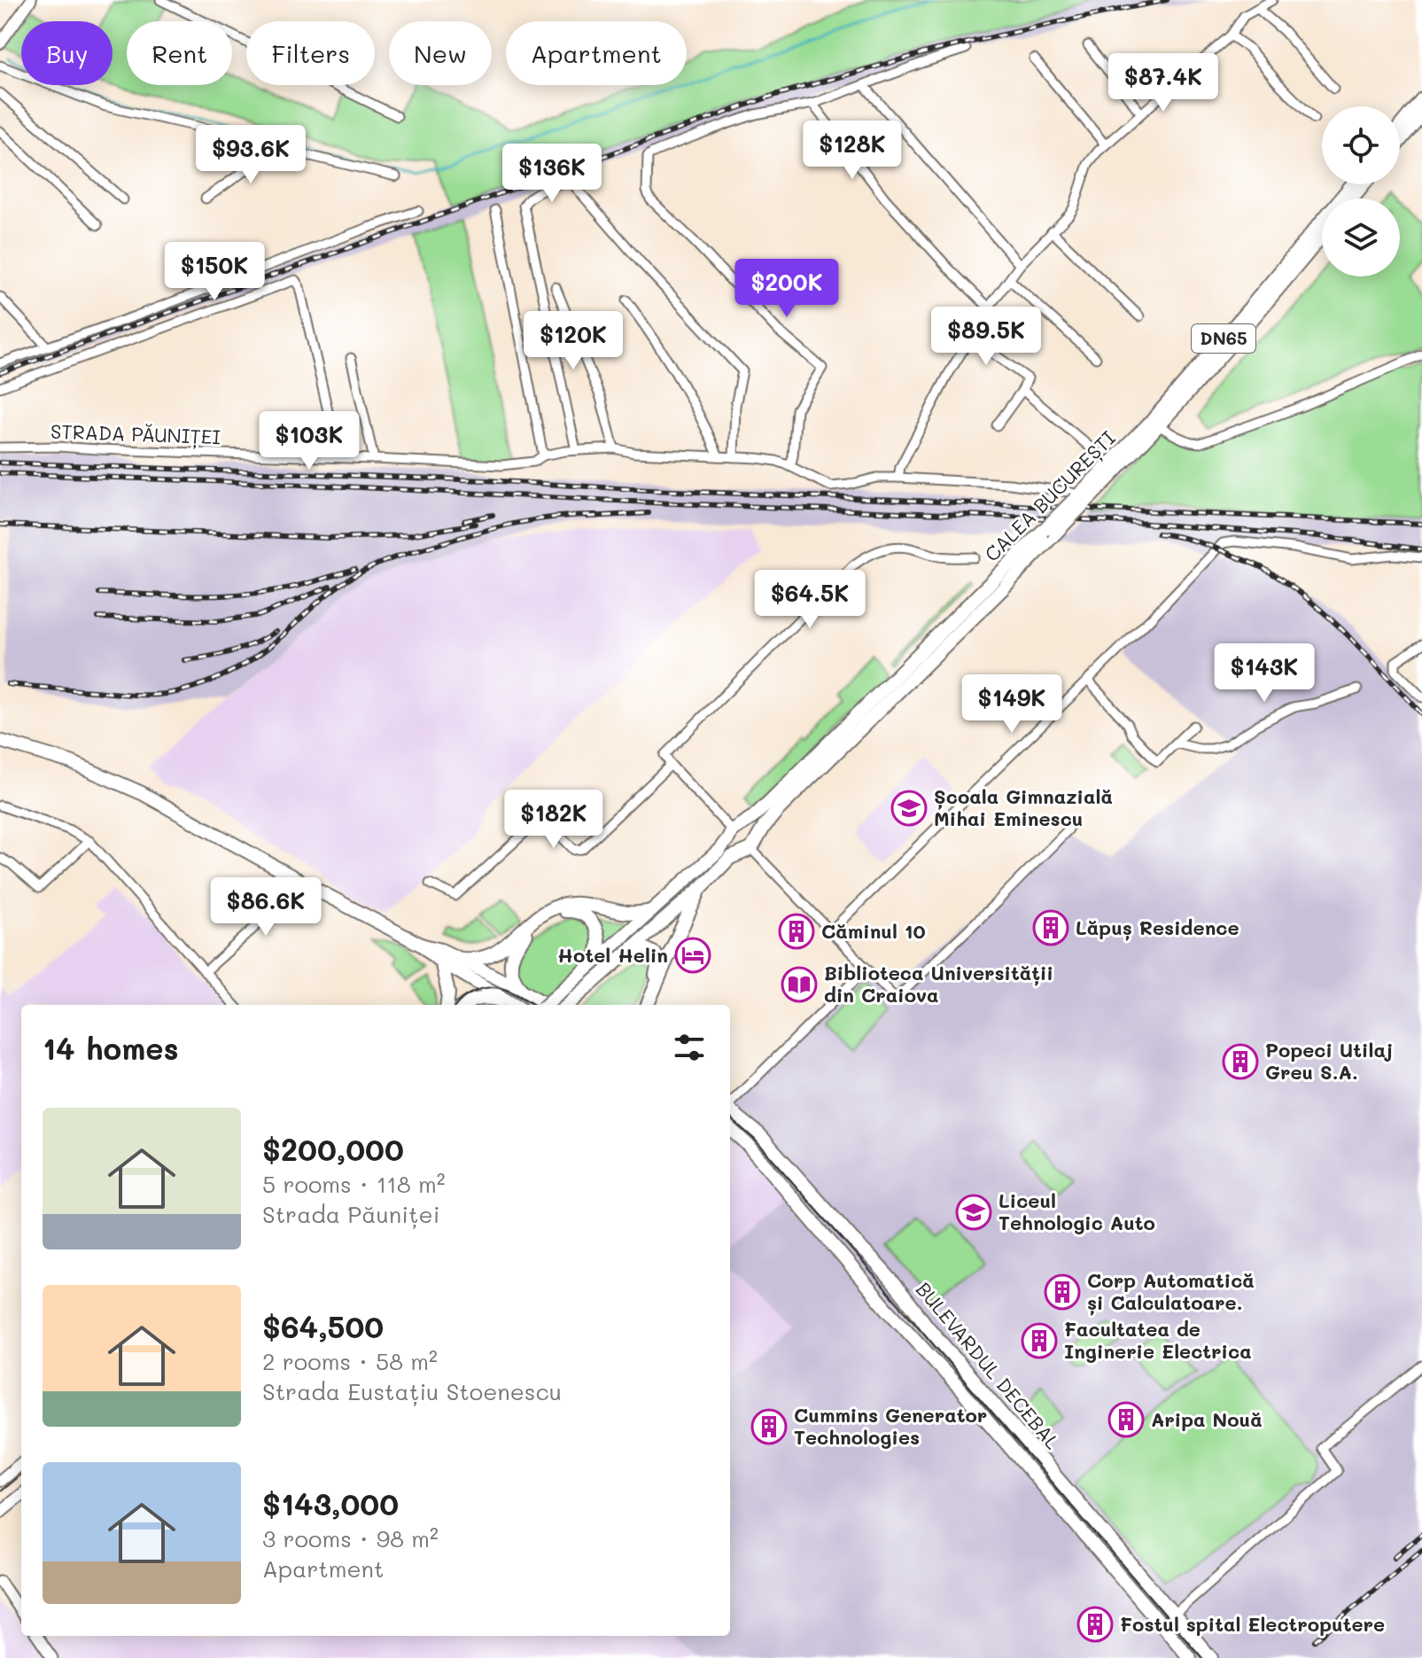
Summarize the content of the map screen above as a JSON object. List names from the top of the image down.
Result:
{
  "streets": {
    "main road": ["DN65", "CALEA BUCUREȘTI", "BULEVARDUL DECEBAL"],
    "street": ["STRADA PĂUNIȚEI"]
  },
  "crossings": [
    ["STRADA PĂUNIȚEI", "CALEA BUCUREȘTI"]
  ],
  "places": {
    "school or university": ["Școala Gimnazială Mihai Eminescu", "Liceul Tehnologic Auto"],
    "building": [
      "Lăpuș Residence",
      "Căminul 10",
      "Popeci Utilaj Greu S.A.",
      "Corp Automatică și Calculatoare.",
      "Facultatea de Inginerie Electrica",
      "Aripa Nouă",
      "Cummins Generator Technologies",
      "Fostul spital Electroputere"
    ],
    "hotel": ["Hotel Helin"],
    "library": ["Biblioteca Universității din Craiova"]
  },
  "page": {
    "chip": [
      "Buy",
      "Rent",
      "Filters",
      "New",
      "Apartment"
    ],
    "price": [
      "$87.4K",
      "$128K",
      "$93.6K",
      "$136K",
      "$150K",
      "$200K",
      "$89.5K",
      "$120K",
      "$103K",
      "$64.5K",
      "$143K",
      "$149K",
      "$182K",
      "$86.6K"
    ],
    "heading": "14 homes",
    "list": [
      {
        "name": "$200,000",
        "note": "5 rooms · 118 m² · Strada Păuniței"
      },
      {
        "name": "$64,500",
        "note": "2 rooms · 58 m² · Strada Eustațiu Stoenescu"
      },
      {
        "name": "$143,000",
        "note": "3 rooms · 98 m² · Apartment"
      }
    ]
  }
}
